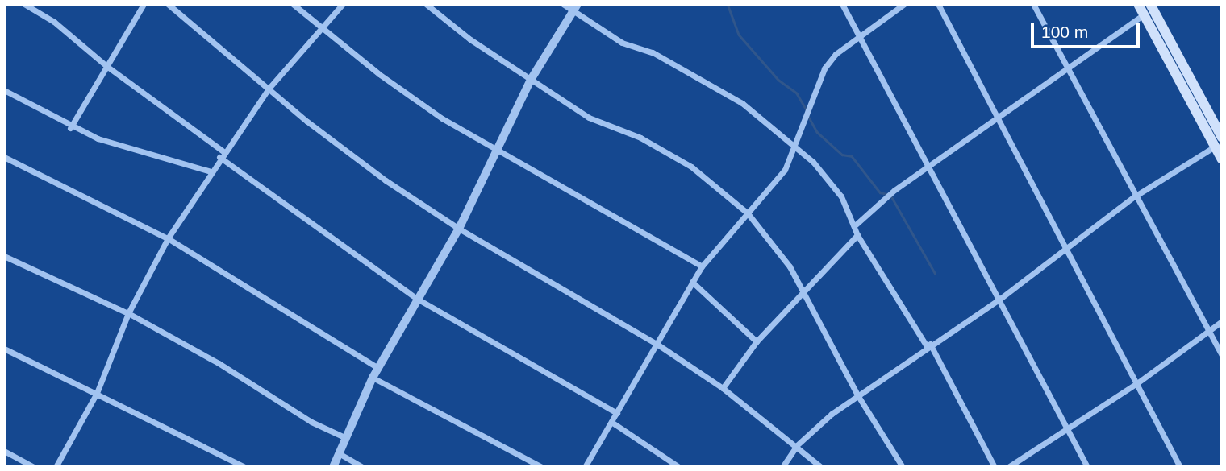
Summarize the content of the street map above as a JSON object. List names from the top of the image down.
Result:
{
  "scale_bar": "100 m"
}
